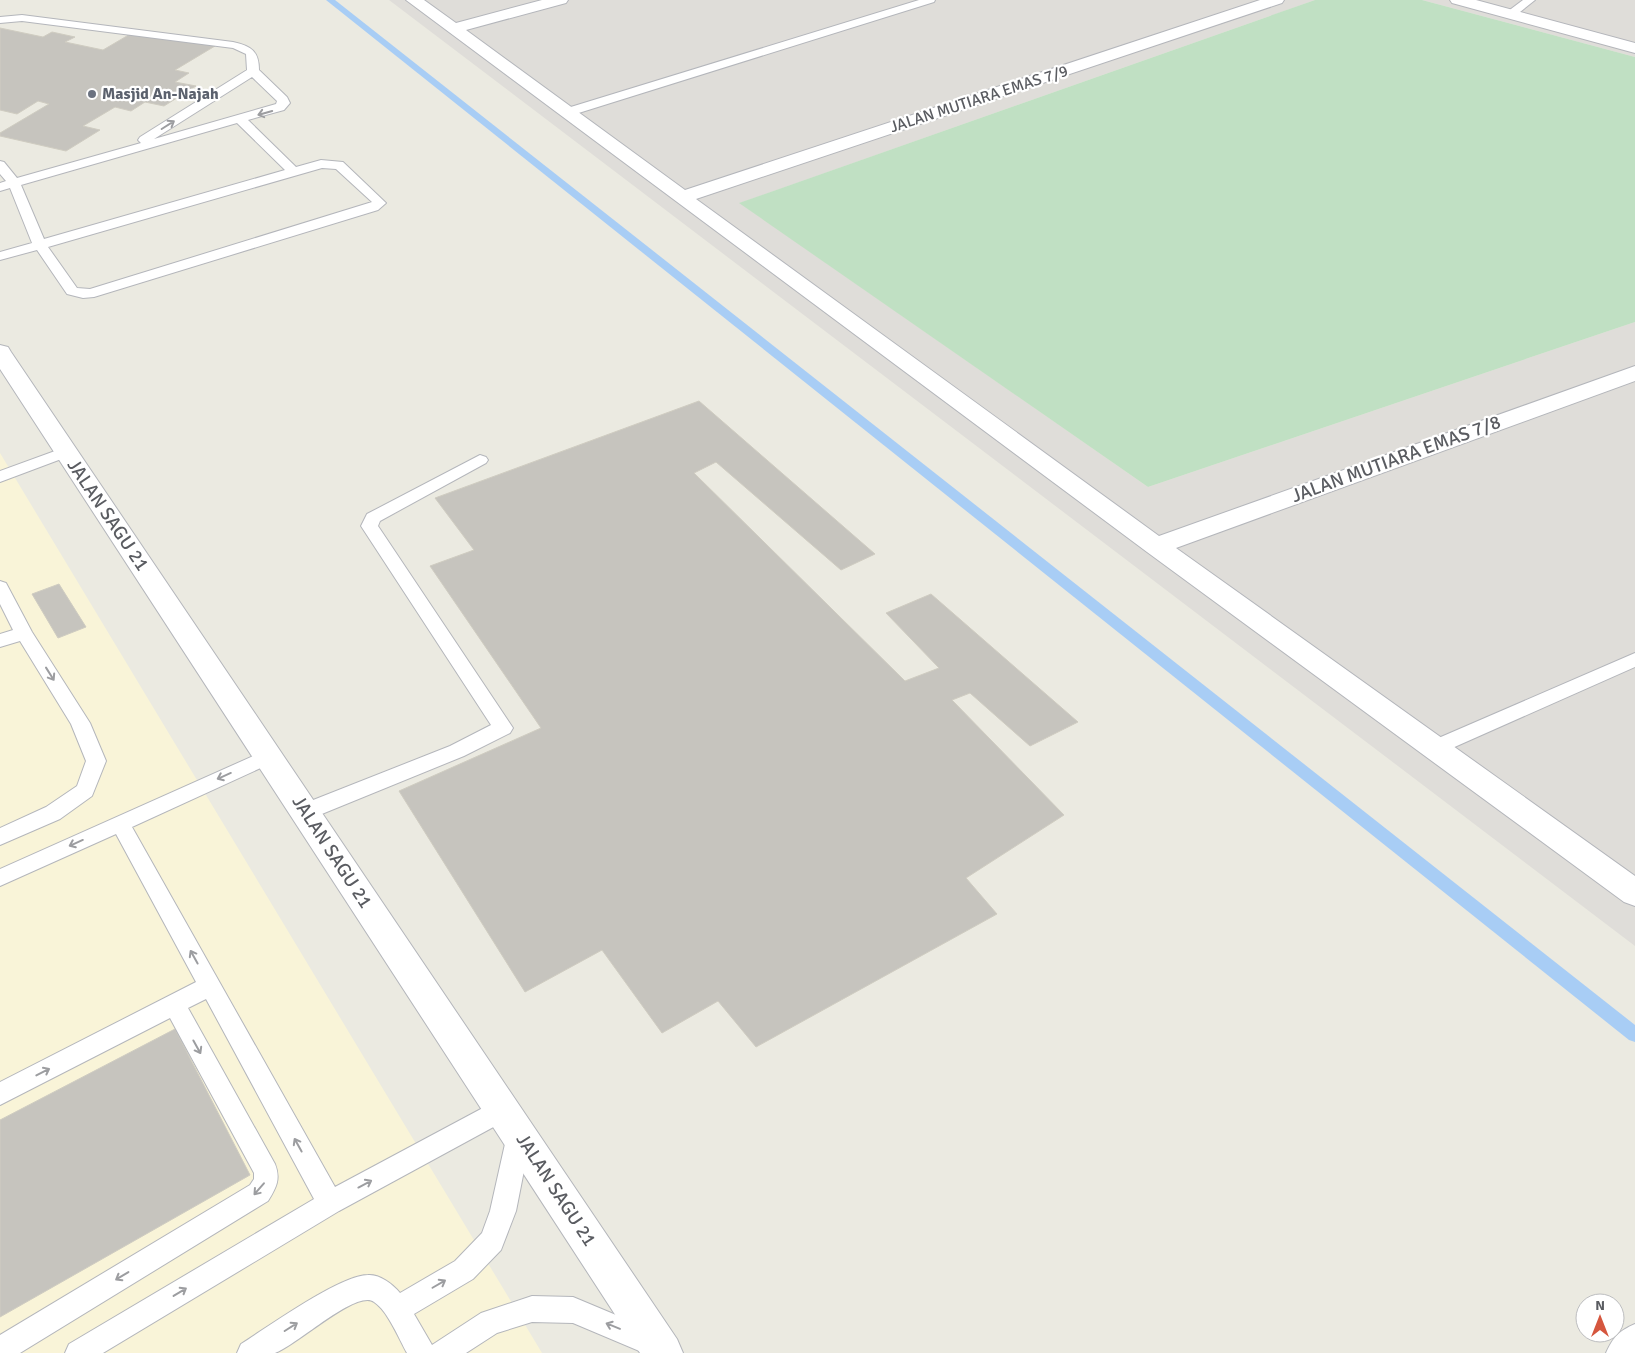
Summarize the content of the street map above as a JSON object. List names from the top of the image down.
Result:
{
  "streets": {
    "street": ["JALAN MUTIARA EMAS 7/9", "JALAN MUTIARA EMAS 7/8", "JALAN SAGU 21"]
  },
  "places": ["Masjid An-Najah"],
  "north": "top"
}
